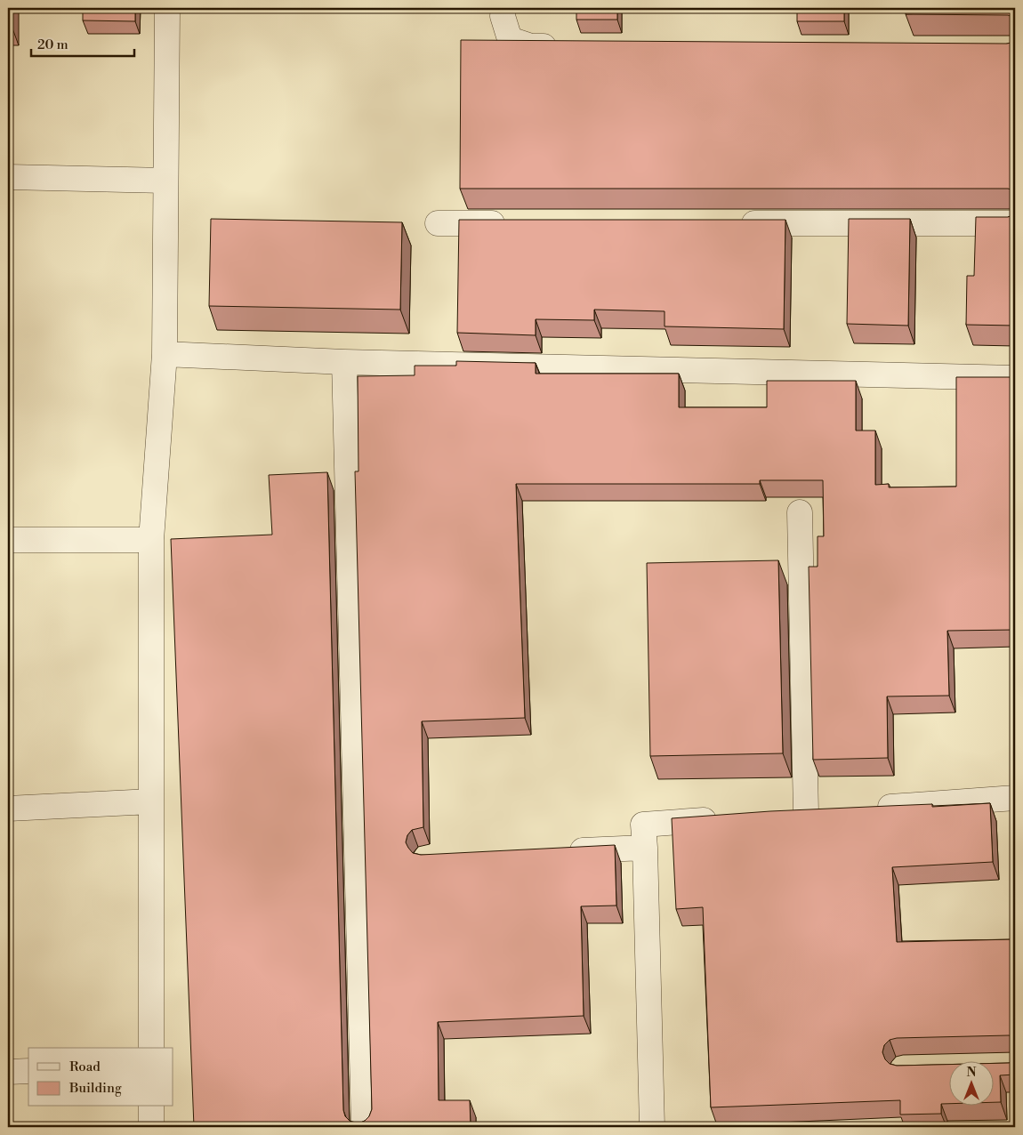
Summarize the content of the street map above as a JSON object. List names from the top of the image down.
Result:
{
  "legend": ["Road", "Building"],
  "scale_bar": "20 m",
  "north": "top"
}
